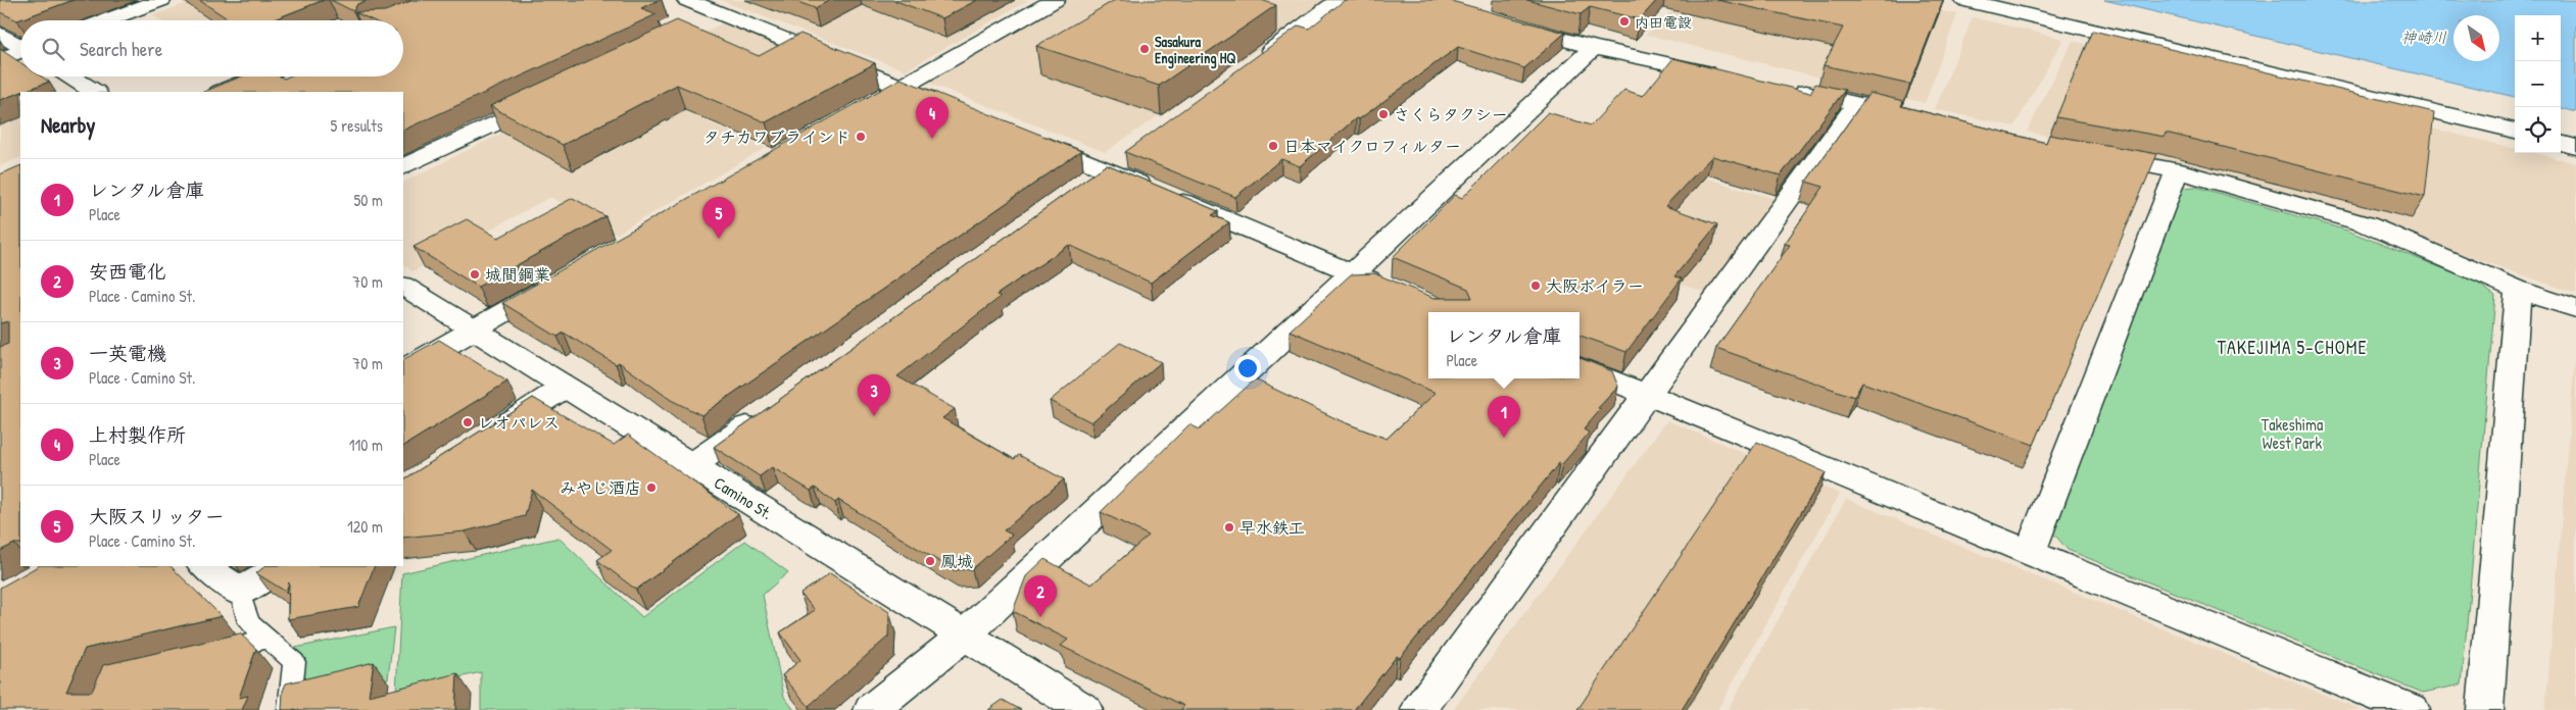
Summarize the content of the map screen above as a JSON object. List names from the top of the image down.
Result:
{
  "streets": {
    "street": ["Camino St."]
  },
  "districts": ["TAKEJIMA 5-CHOME"],
  "water": ["神崎川"],
  "parks": ["Takeshima West Park"],
  "places": [
    "内田電設",
    "Sasakura Engineering HQ",
    "さくらタクシー",
    "タチカワブラインド",
    "日本マイクロフィルター",
    "城間鋼業",
    "大阪ボイラー",
    "レオパレス",
    "みやじ酒店",
    "早水鉄工",
    "鳳城"
  ],
  "north": "bottom right",
  "page": {
    "map_buttons": ["+", "−"],
    "search": "Search here",
    "heading": ["Nearby", "5 results"],
    "pins": [
      "4",
      "5",
      "3",
      "1",
      "2"
    ],
    "list": [
      {
        "mark": "1",
        "name": "レンタル倉庫",
        "note": "Place",
        "value": "50 m"
      },
      {
        "mark": "2",
        "name": "安西電化",
        "note": "Place · Camino St.",
        "value": "70 m"
      },
      {
        "mark": "3",
        "name": "一英電機",
        "note": "Place · Camino St.",
        "value": "70 m"
      },
      {
        "mark": "4",
        "name": "上村製作所",
        "note": "Place",
        "value": "110 m"
      },
      {
        "mark": "5",
        "name": "大阪スリッター",
        "note": "Place · Camino St.",
        "value": "120 m"
      }
    ],
    "popup": ["レンタル倉庫", "Place"]
  }
}
